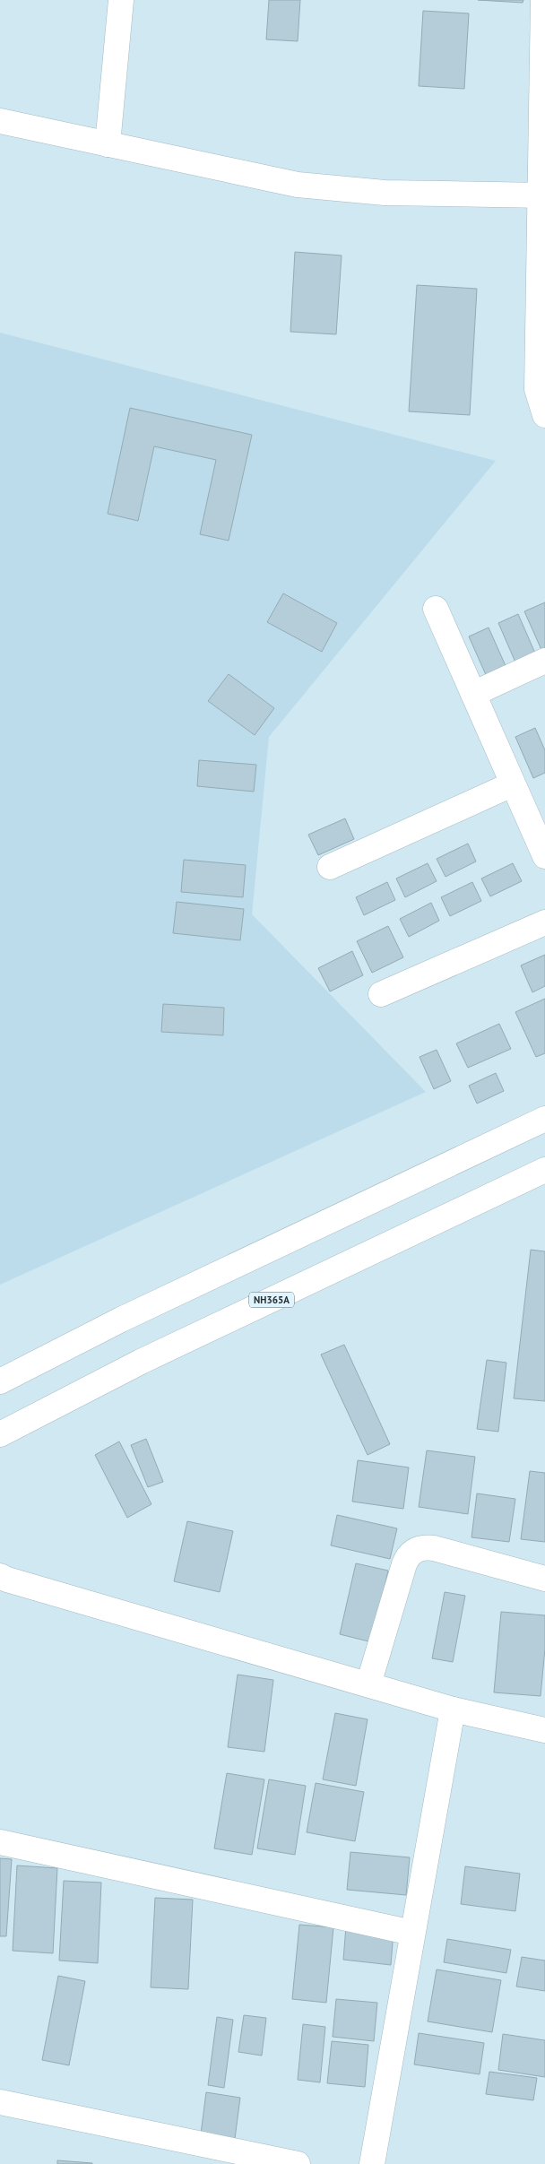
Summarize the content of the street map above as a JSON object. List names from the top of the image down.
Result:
{
  "streets": {
    "main road": ["NH365A"]
  }
}
